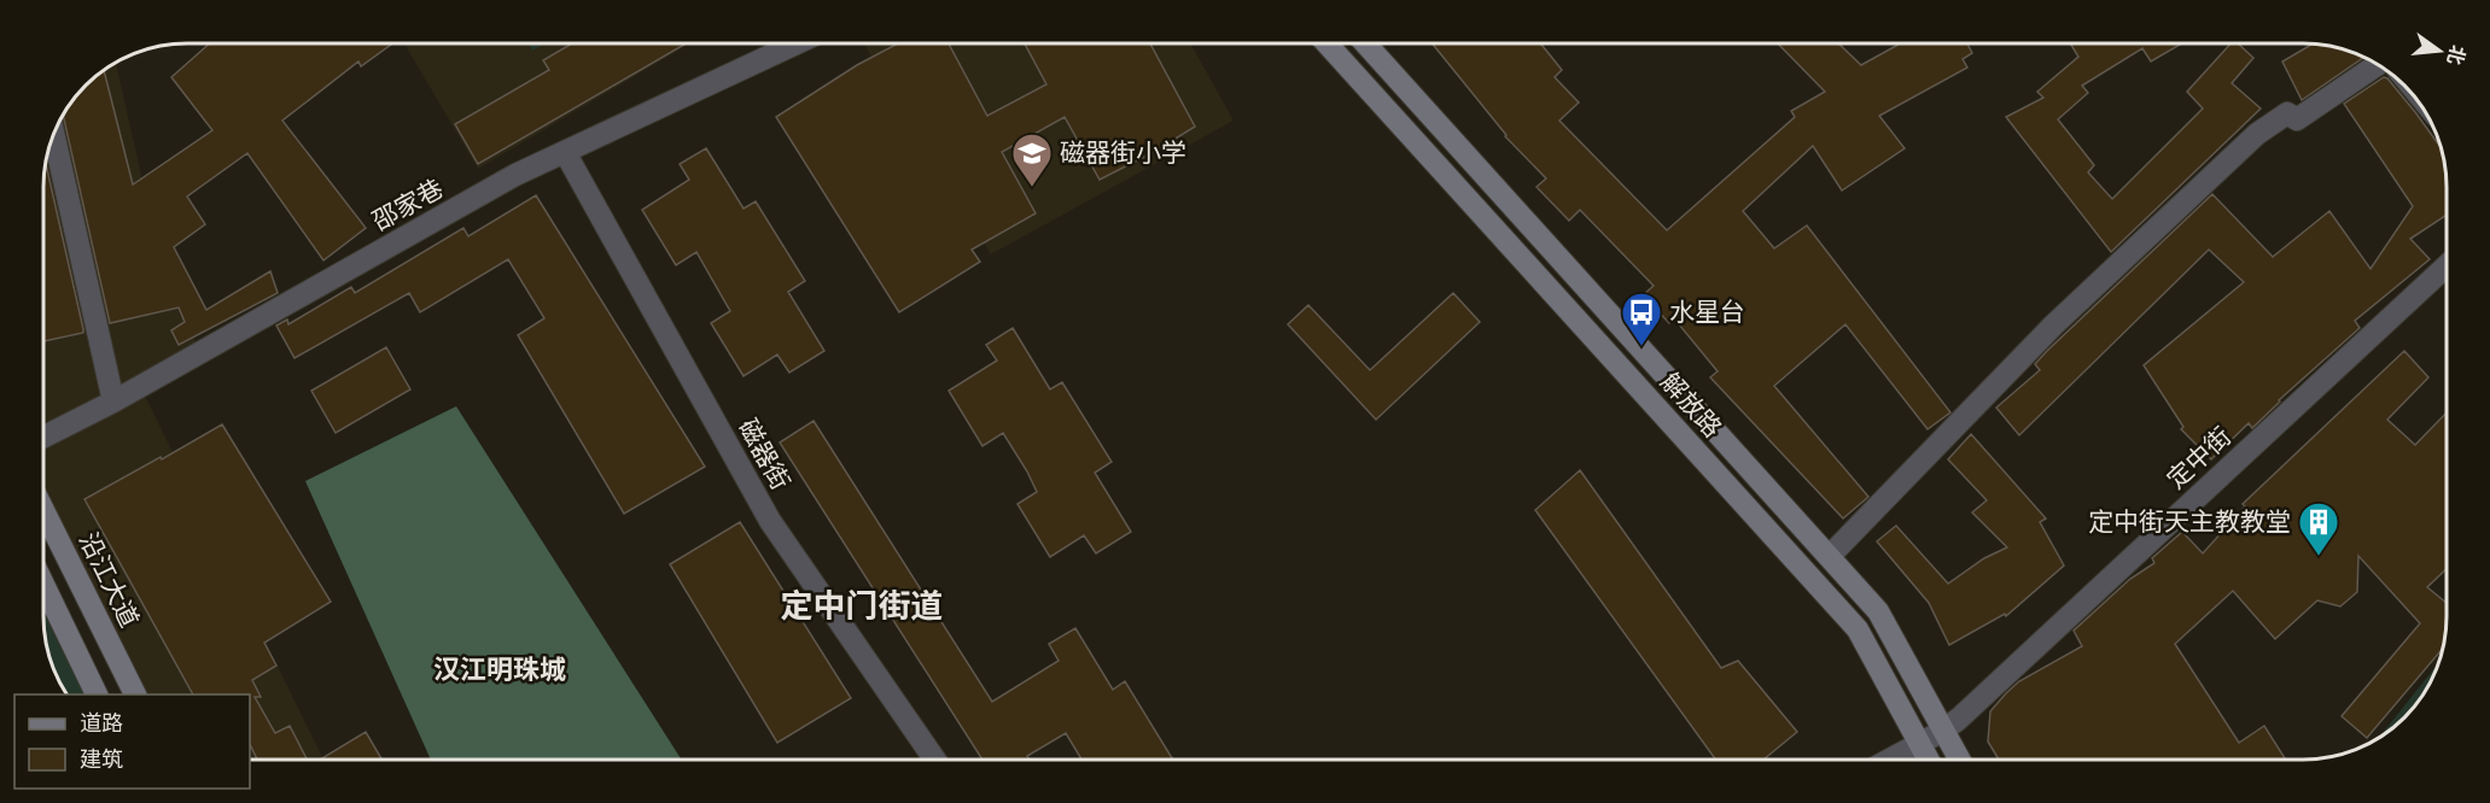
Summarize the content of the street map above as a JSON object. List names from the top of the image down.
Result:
{
  "streets": {
    "main road": ["解放路", "沿江大道"],
    "street": ["邵家巷", "磁器街", "定中街"]
  },
  "crossings": [
    ["邵家巷", "磁器街"],
    ["解放路", "定中街"]
  ],
  "districts": ["定中门街道", "汉江明珠城"],
  "places": {
    "school or university": ["磁器街小学"],
    "bus stop": ["水星台"],
    "building": ["定中街天主教教堂"]
  },
  "legend": ["道路", "建筑"],
  "north": "right"
}
